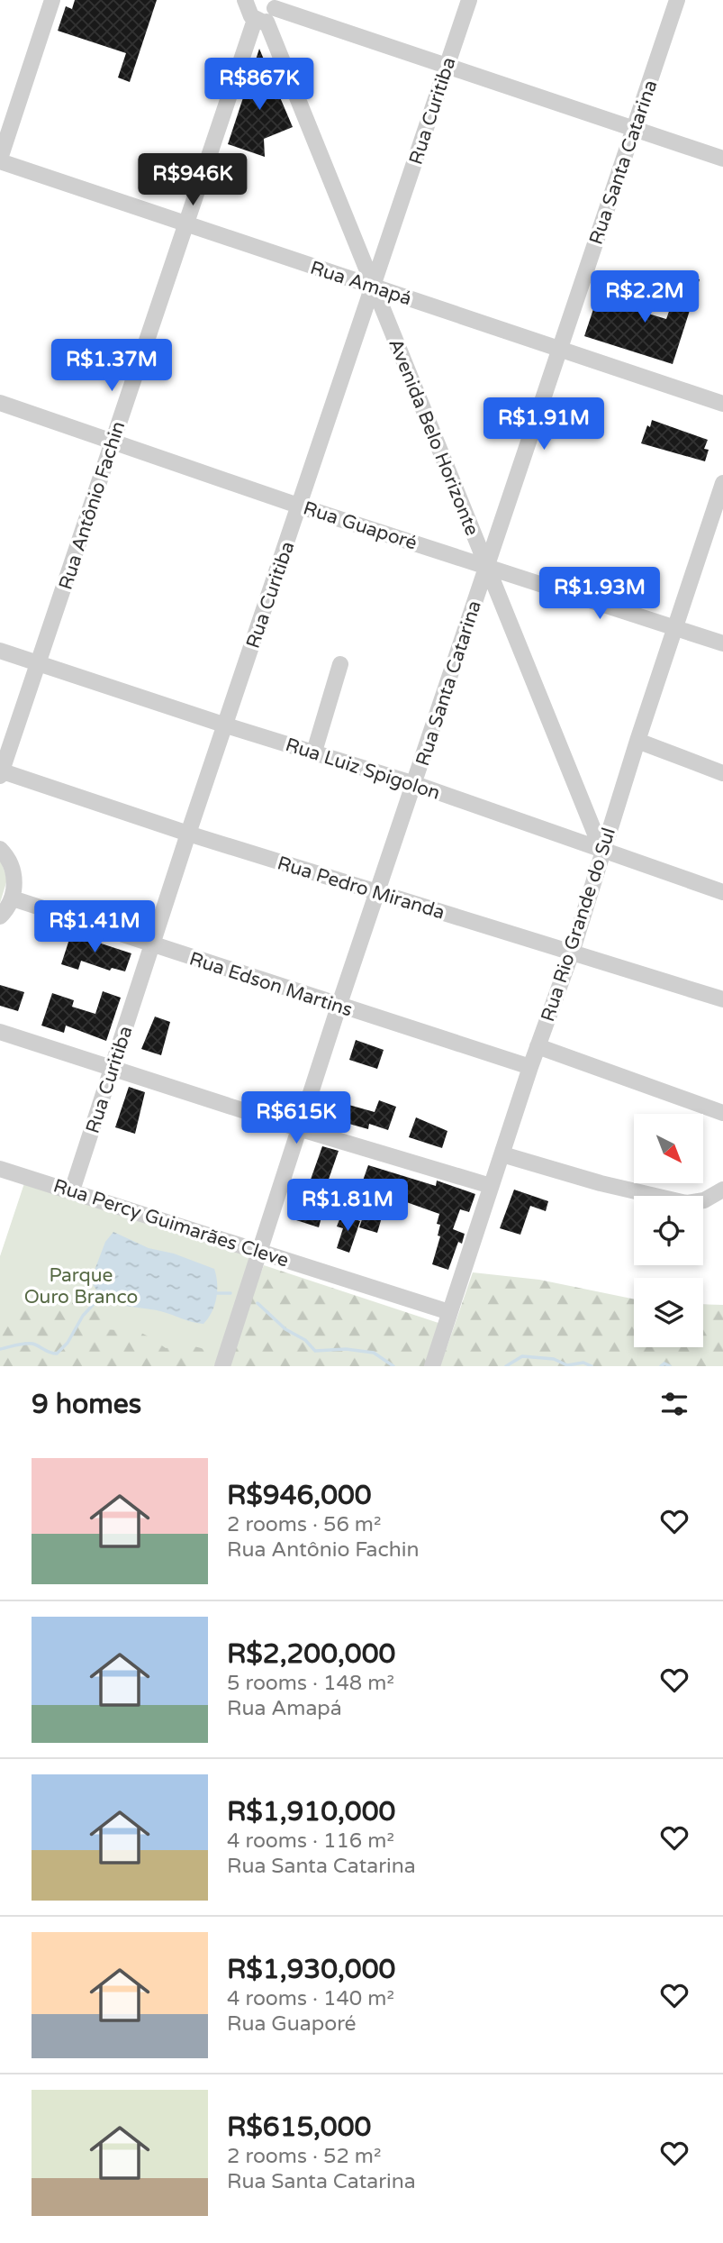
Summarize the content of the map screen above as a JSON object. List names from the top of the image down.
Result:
{
  "streets": {
    "street": [
      "Rua Curitiba",
      "Rua Santa Catarina",
      "Rua Amapá",
      "Avenida Belo Horizonte",
      "Rua Antônio Fachin",
      "Rua Guaporé",
      "Rua Luiz Spigolon",
      "Rua Pedro Miranda",
      "Rua Rio Grande do Sul",
      "Rua Edson Martins",
      "Rua Percy Guimarães Cleve"
    ]
  },
  "crossings": [
    ["Rua Curitiba", "Rua Amapá"],
    ["Rua Curitiba", "Avenida Belo Horizonte"],
    ["Rua Curitiba", "Rua Guaporé"],
    ["Rua Curitiba", "Rua Luiz Spigolon"],
    ["Rua Curitiba", "Rua Pedro Miranda"],
    ["Rua Curitiba", "Rua Edson Martins"],
    ["Rua Curitiba", "Rua Percy Guimarães Cleve"],
    ["Rua Santa Catarina", "Rua Amapá"],
    ["Rua Santa Catarina", "Avenida Belo Horizonte"],
    ["Rua Santa Catarina", "Rua Guaporé"],
    ["Rua Santa Catarina", "Rua Luiz Spigolon"],
    ["Rua Santa Catarina", "Rua Pedro Miranda"],
    ["Rua Santa Catarina", "Rua Edson Martins"],
    ["Rua Santa Catarina", "Rua Percy Guimarães Cleve"],
    ["Rua Amapá", "Avenida Belo Horizonte"],
    ["Rua Amapá", "Rua Antônio Fachin"],
    ["Avenida Belo Horizonte", "Rua Antônio Fachin"],
    ["Avenida Belo Horizonte", "Rua Guaporé"],
    ["Avenida Belo Horizonte", "Rua Luiz Spigolon"],
    ["Avenida Belo Horizonte", "Rua Rio Grande do Sul"],
    ["Rua Antônio Fachin", "Rua Guaporé"],
    ["Rua Antônio Fachin", "Rua Luiz Spigolon"],
    ["Rua Antônio Fachin", "Rua Pedro Miranda"],
    ["Rua Guaporé", "Rua Rio Grande do Sul"],
    ["Rua Luiz Spigolon", "Rua Rio Grande do Sul"],
    ["Rua Pedro Miranda", "Rua Rio Grande do Sul"],
    ["Rua Rio Grande do Sul", "Rua Edson Martins"],
    ["Rua Rio Grande do Sul", "Rua Percy Guimarães Cleve"]
  ],
  "parks": ["Parque Ouro Branco"],
  "north": "bottom right",
  "page": {
    "price": [
      "R$867K",
      "R$946K",
      "R$2.2M",
      "R$1.37M",
      "R$1.91M",
      "R$1.93M",
      "R$1.41M",
      "R$615K",
      "R$1.81M"
    ],
    "heading": "9 homes",
    "list": [
      {
        "name": "R$946,000",
        "note": "2 rooms · 56 m² · Rua Antônio Fachin"
      },
      {
        "name": "R$2,200,000",
        "note": "5 rooms · 148 m² · Rua Amapá"
      },
      {
        "name": "R$1,910,000",
        "note": "4 rooms · 116 m² · Rua Santa Catarina"
      },
      {
        "name": "R$1,930,000",
        "note": "4 rooms · 140 m² · Rua Guaporé"
      },
      {
        "name": "R$615,000",
        "note": "2 rooms · 52 m² · Rua Santa Catarina"
      }
    ]
  }
}
